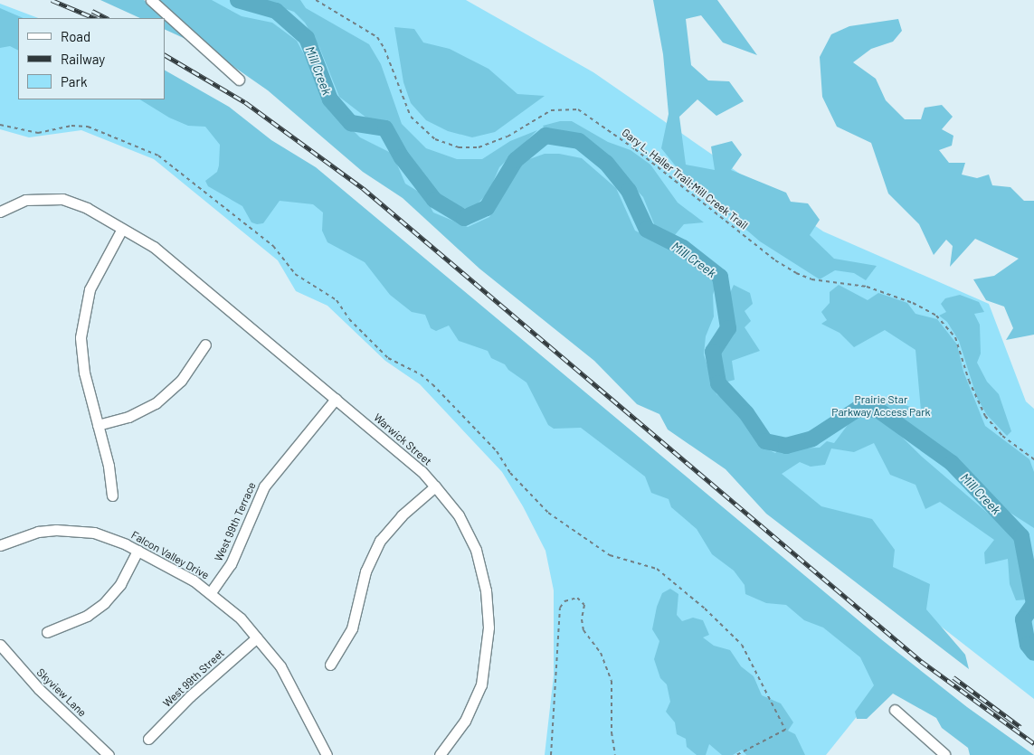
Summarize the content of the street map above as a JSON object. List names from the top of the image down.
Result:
{
  "streets": {
    "street": [
      "Warwick Street",
      "West 99th Terrace",
      "Falcon Valley Drive",
      "West 99th Street",
      "Skyview Lane"
    ],
    "path": ["Gary L. Haller Trail;Mill Creek Trail"]
  },
  "crossings": [
    ["Warwick Street", "West 99th Terrace"],
    ["West 99th Terrace", "Falcon Valley Drive"],
    ["Falcon Valley Drive", "West 99th Street"]
  ],
  "water": ["Mill Creek"],
  "parks": ["Prairie Star Parkway Access Park"],
  "legend": ["Road", "Railway", "Park"]
}
